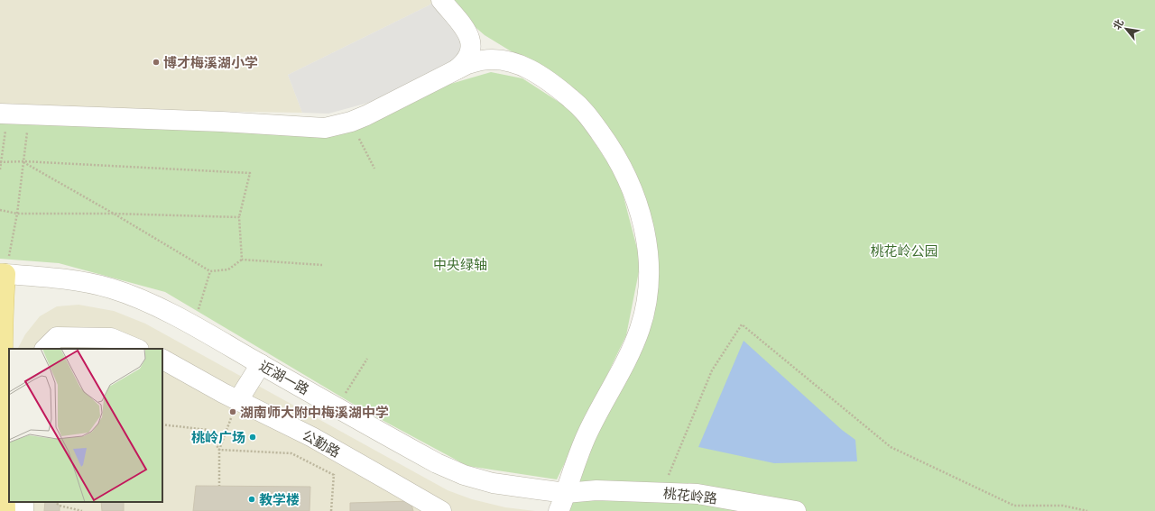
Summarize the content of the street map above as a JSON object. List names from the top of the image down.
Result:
{
  "streets": {
    "street": ["近湖一路", "公勤路", "桃花岭路"]
  },
  "crossings": [
    ["近湖一路", "桃花岭路"]
  ],
  "parks": ["桃花岭公园", "中央绿轴"],
  "places": [
    "博才梅溪湖小学",
    "湖南师大附中梅溪湖中学",
    "桃岭广场",
    "教学楼"
  ],
  "north": "top left"
}
